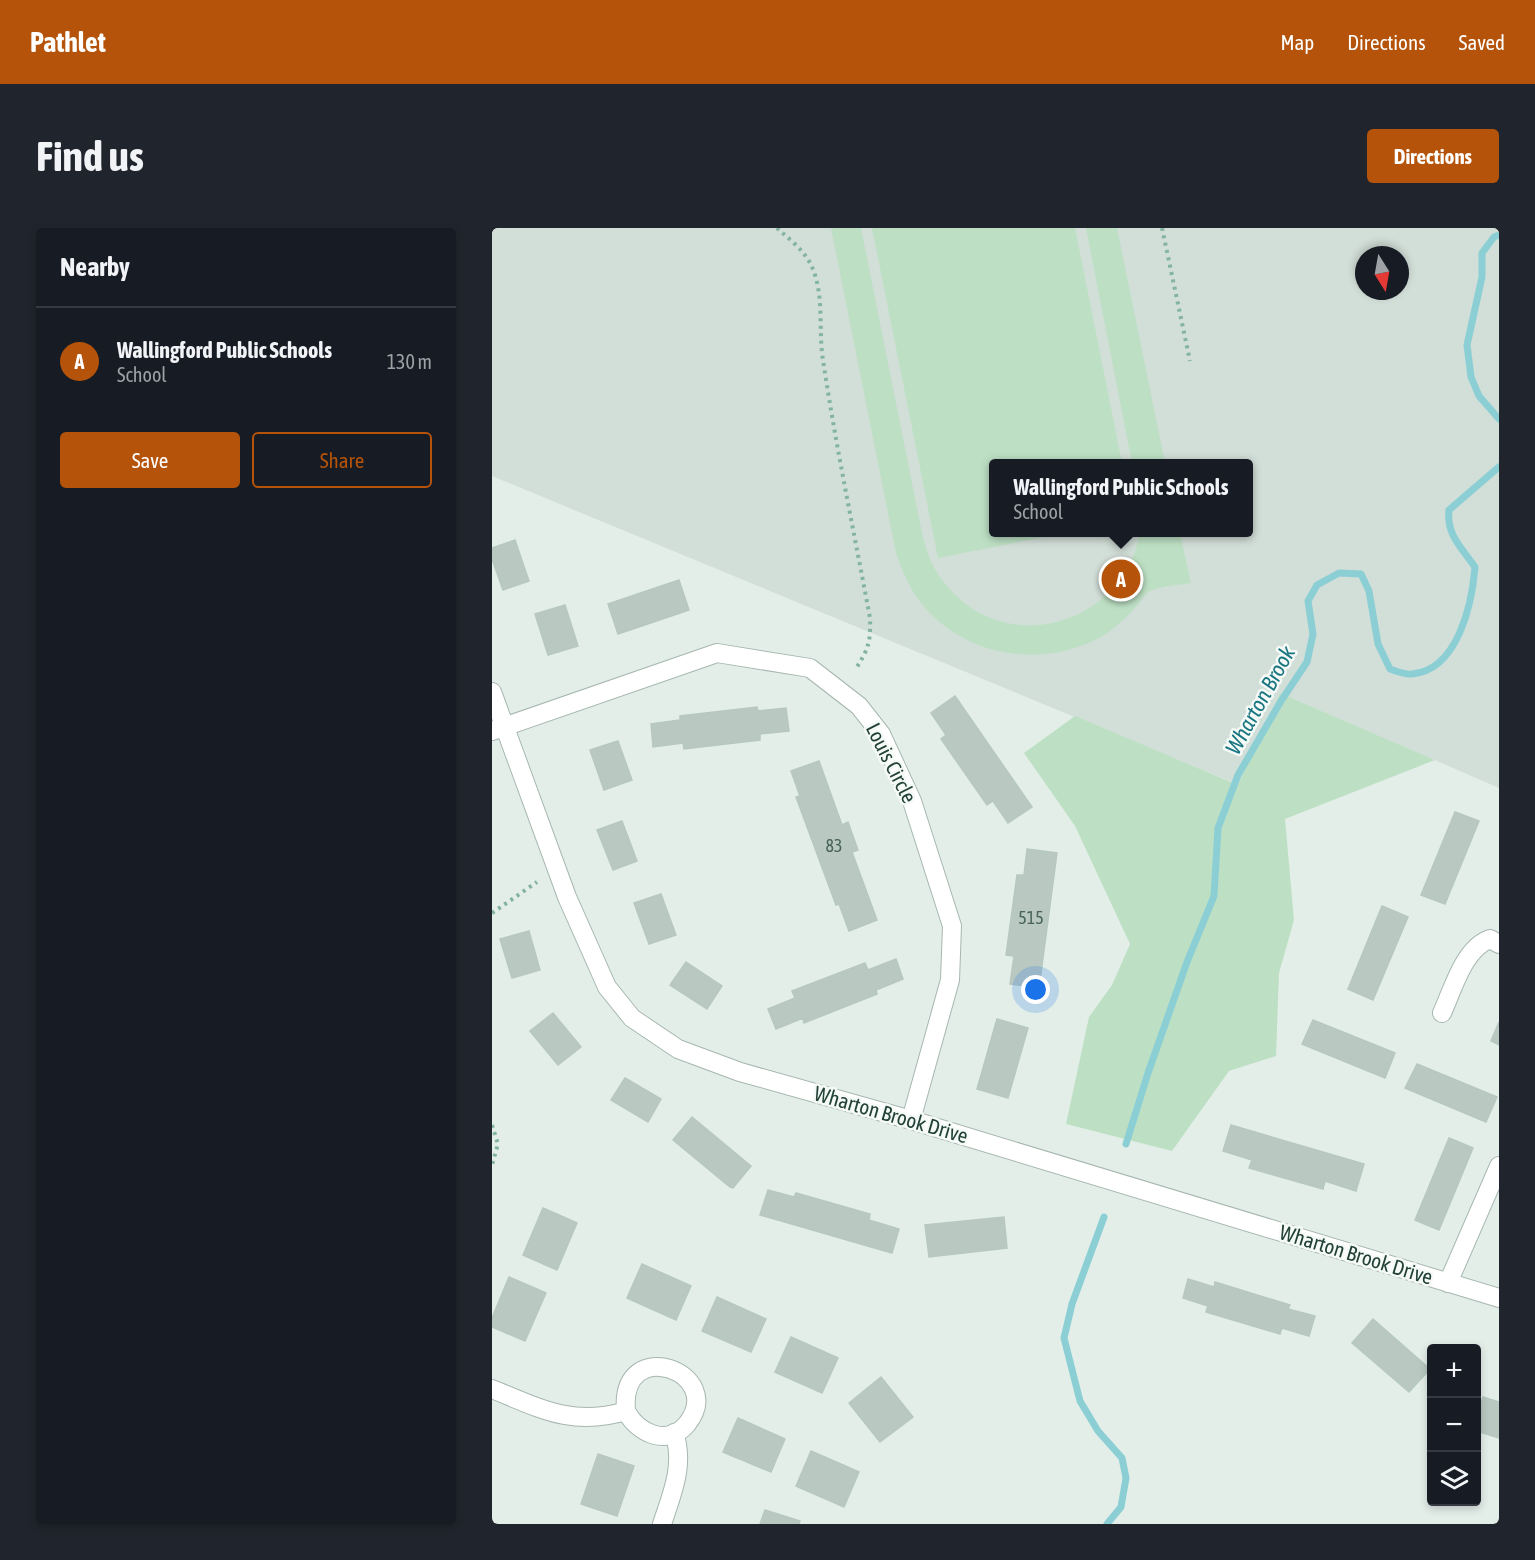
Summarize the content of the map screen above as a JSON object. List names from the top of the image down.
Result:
{
  "streets": {
    "street": ["Louis Circle", "Wharton Brook Drive"]
  },
  "crossings": [
    ["Louis Circle", "Wharton Brook Drive"]
  ],
  "water": ["Wharton Brook"],
  "house_numbers": ["83", "515"],
  "north": "bottom",
  "page": {
    "header": "Pathlet",
    "nav": ["Map", "Directions", "Saved"],
    "buttons": [
      "Directions",
      ["Save", "Share"]
    ],
    "title": "Find us",
    "heading": "Nearby",
    "list": [
      {
        "mark": "A",
        "name": "Wallingford Public Schools",
        "note": "School",
        "value": "130 m"
      }
    ],
    "popup": ["Wallingford Public Schools", "School"],
    "pins": "A",
    "map_buttons": ["+", "−"]
  }
}
